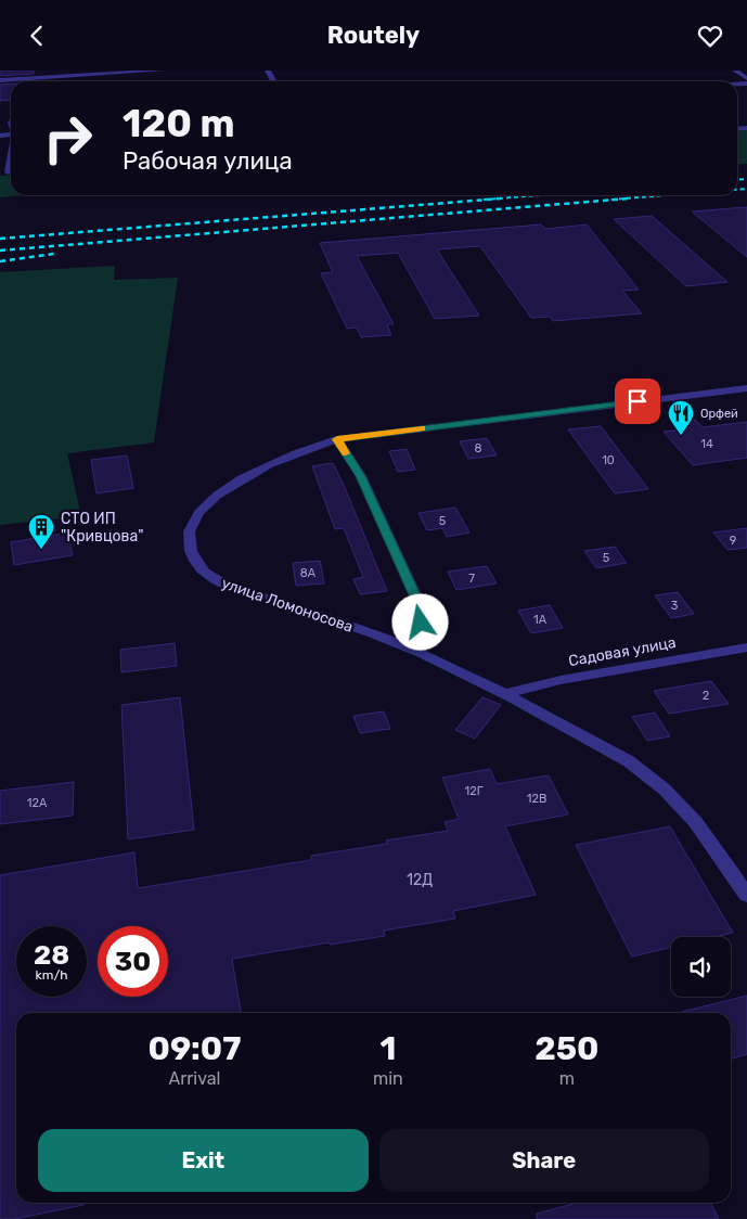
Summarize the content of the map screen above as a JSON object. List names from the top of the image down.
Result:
{
  "streets": {
    "street": ["улица Ломоносова", "Садовая улица"]
  },
  "crossings": [
    ["улица Ломоносова", "Садовая улица"]
  ],
  "places": {
    "restaurant": ["Орфей"],
    "building": ["СТО ИП \"Кривцова\""]
  },
  "house_numbers": [
    "14",
    "8",
    "10",
    "5",
    "9",
    "5",
    "8А",
    "7",
    "3",
    "1А",
    "2",
    "12Г",
    "12В",
    "12А",
    "12Д"
  ],
  "page": {
    "header": "Routely",
    "turn": ["120 m", "Рабочая улица"],
    "speed": "28 km/h",
    "limit": "30",
    "eta": [
      "09:07",
      "Arrival",
      "1",
      "min",
      "250",
      "m"
    ],
    "buttons": ["Exit", "Share"]
  }
}
